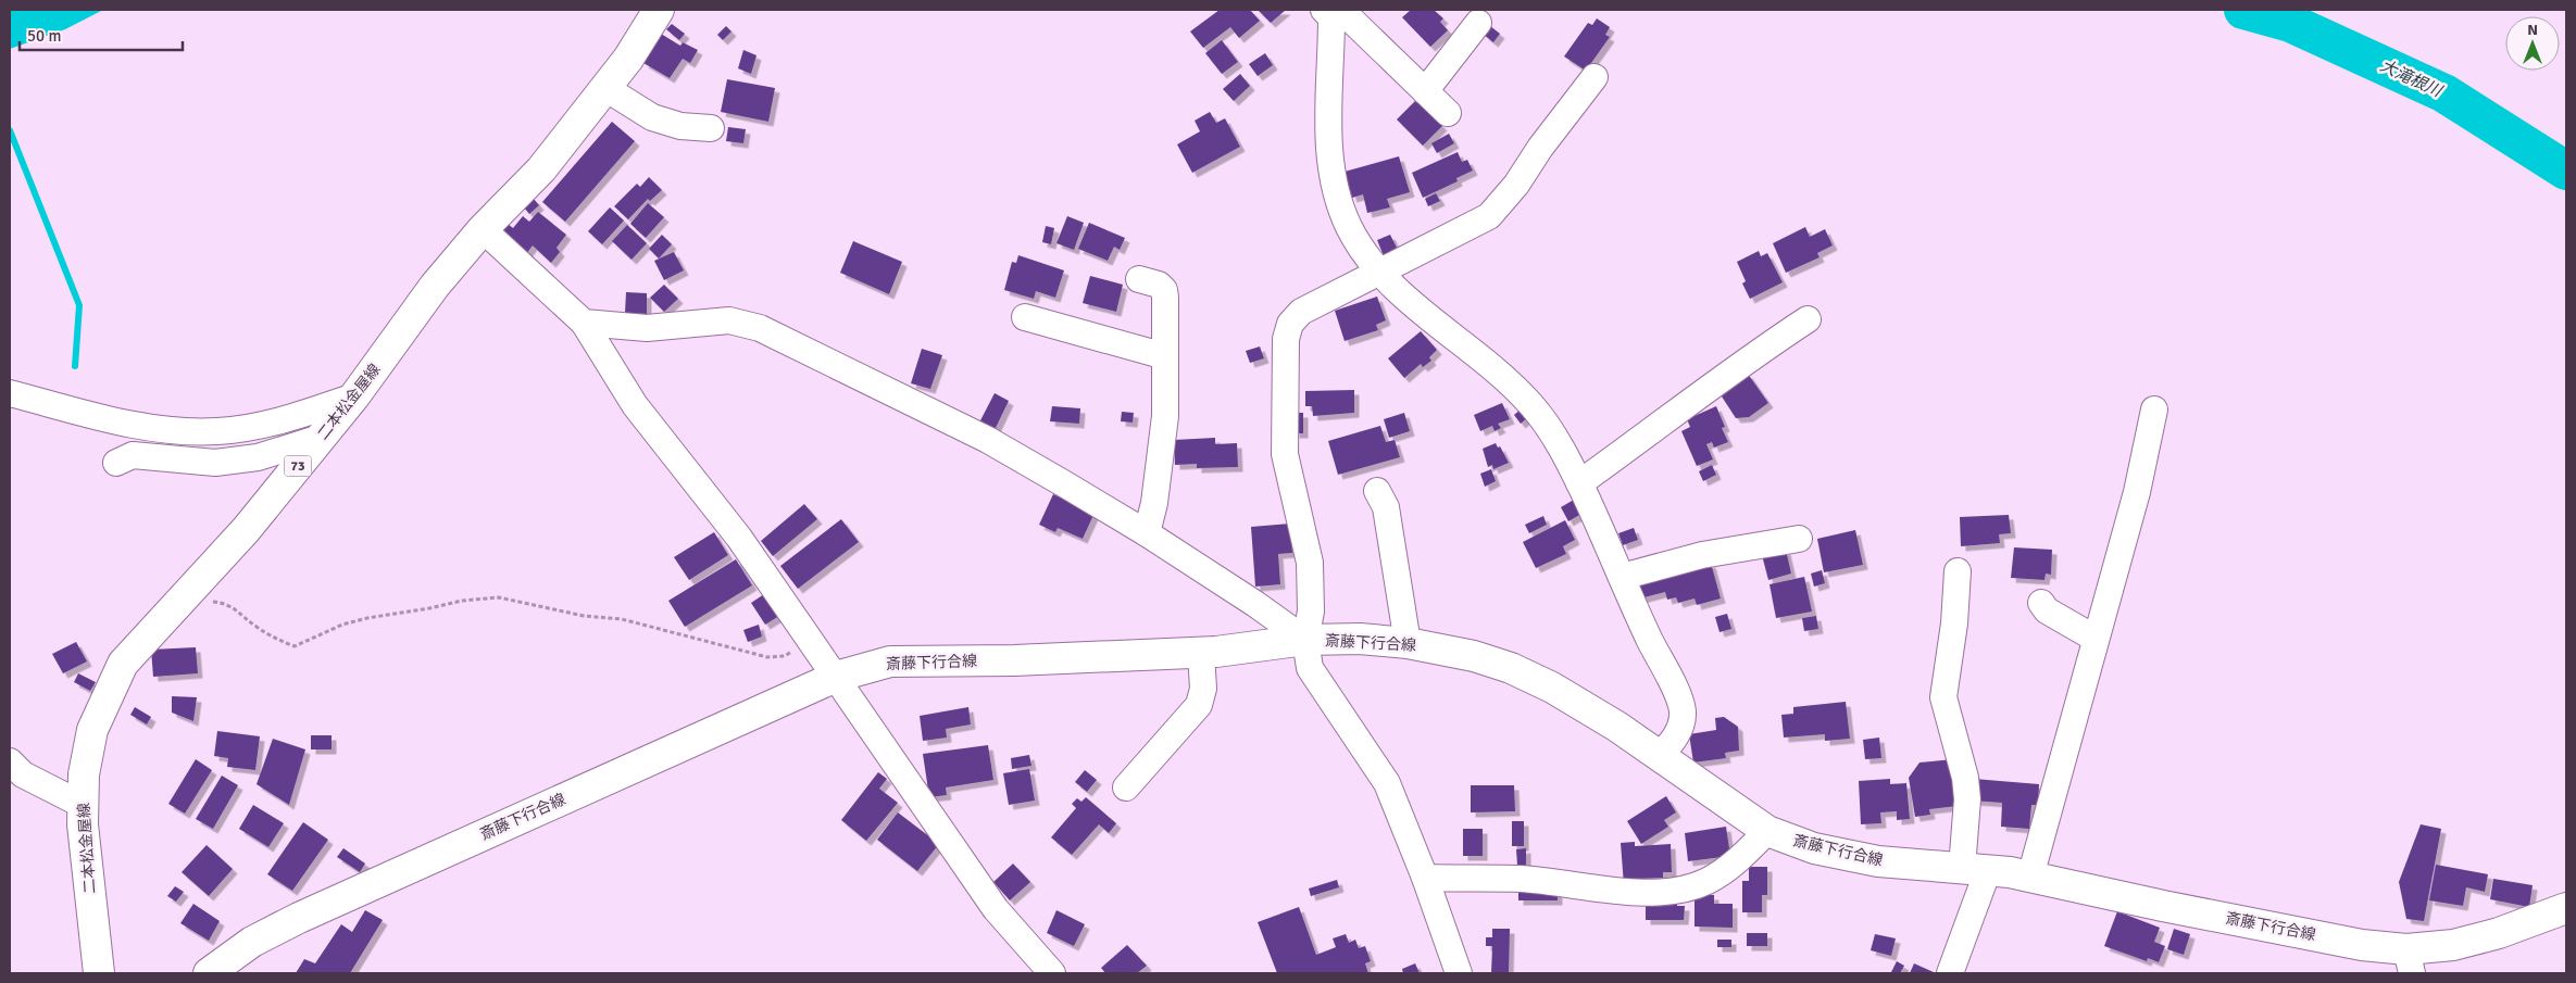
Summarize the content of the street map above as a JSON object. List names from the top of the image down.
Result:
{
  "streets": {
    "main road": ["二本松金屋線", "73", "斎藤下行合線"]
  },
  "water": ["大滝根川"],
  "scale_bar": "50 m",
  "north": "top"
}
